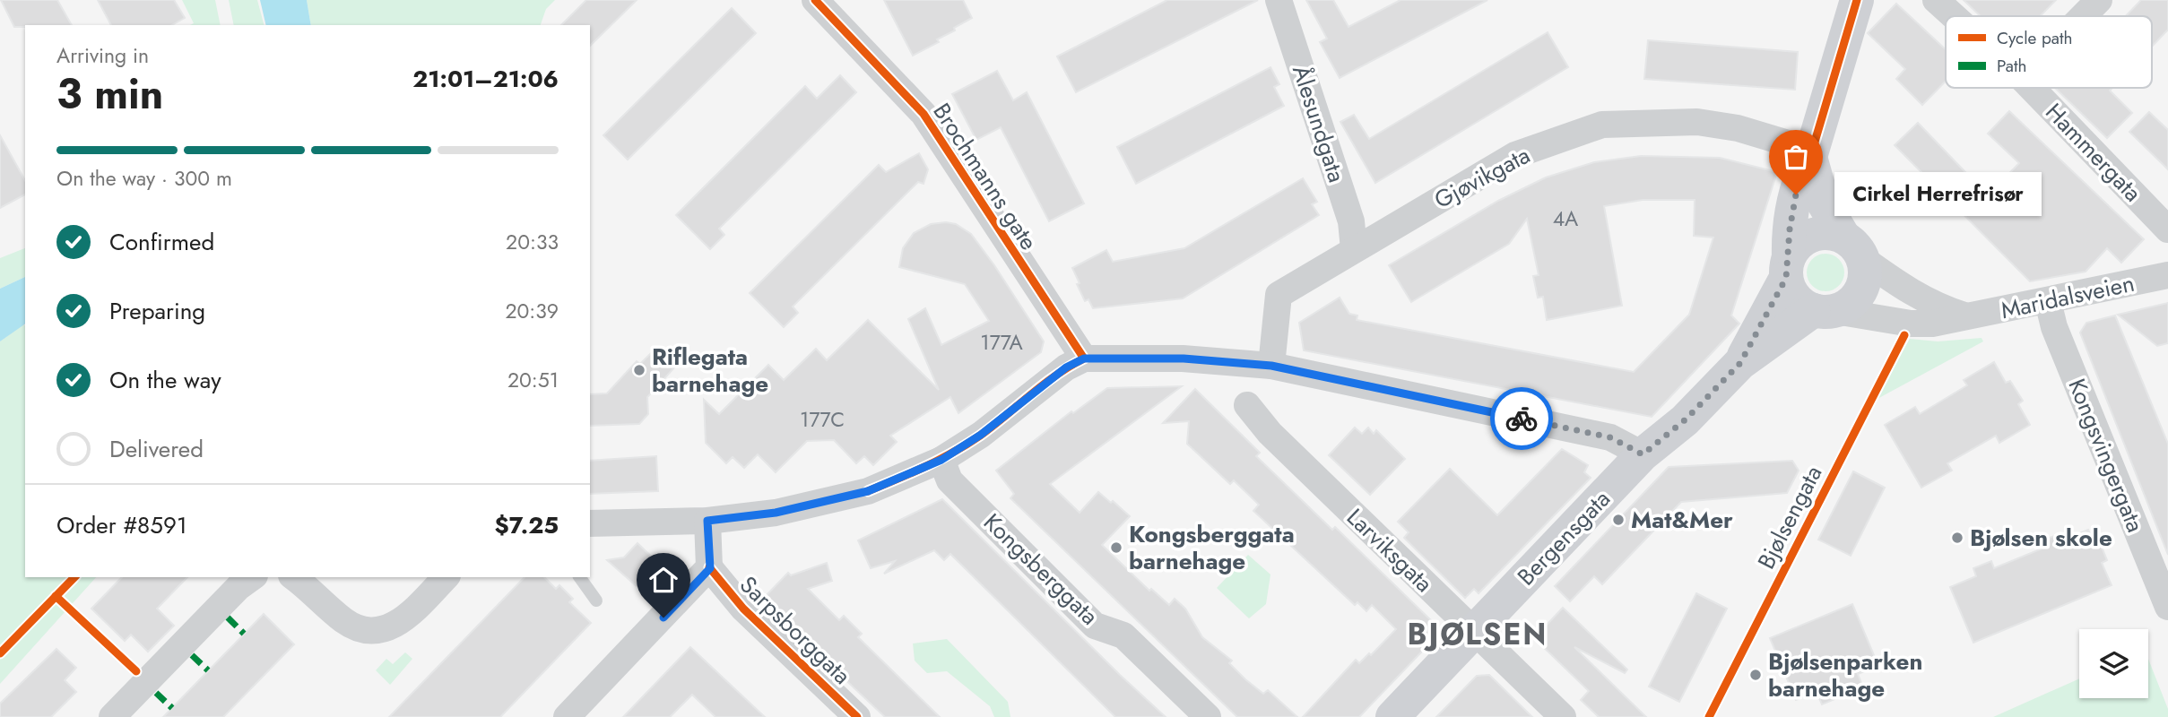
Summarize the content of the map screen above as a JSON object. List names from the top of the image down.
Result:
{
  "streets": {
    "street": [
      "Ålesundgata",
      "Hammergata",
      "Brochmanns gate",
      "Gjøvikgata",
      "Maridalsveien",
      "Kongsvingergata",
      "Bergensgata",
      "Larviksgata",
      "Kongsberggata",
      "Sarpsborggata"
    ],
    "cycle path": ["Bjølsengata"]
  },
  "crossings": [
    ["Ålesundgata", "Gjøvikgata"],
    ["Maridalsveien", "Kongsvingergata"],
    ["Maridalsveien", "Bergensgata"],
    ["Bergensgata", "Larviksgata"]
  ],
  "districts": ["BJØLSEN"],
  "places": [
    "Cirkel Herrefrisør",
    "Riflegata barnehage",
    "Mat&Mer",
    "Bjølsen skole",
    "Kongsberggata barnehage",
    "Bjølsenparken barnehage"
  ],
  "house_numbers": ["4A", "177A", "177C"],
  "legend": ["Cycle path", "Path"],
  "page": {
    "heading": ["3 min", "Arriving in", "21:01–21:06"],
    "panel": ["Order #8591", "$7.25"],
    "bar": "On the way · 300 m",
    "bubble": "Cirkel Herrefrisør",
    "list": [
      ["Confirmed", "20:33"],
      ["Preparing", "20:39"],
      ["On the way", "20:51"],
      "Delivered"
    ]
  }
}
